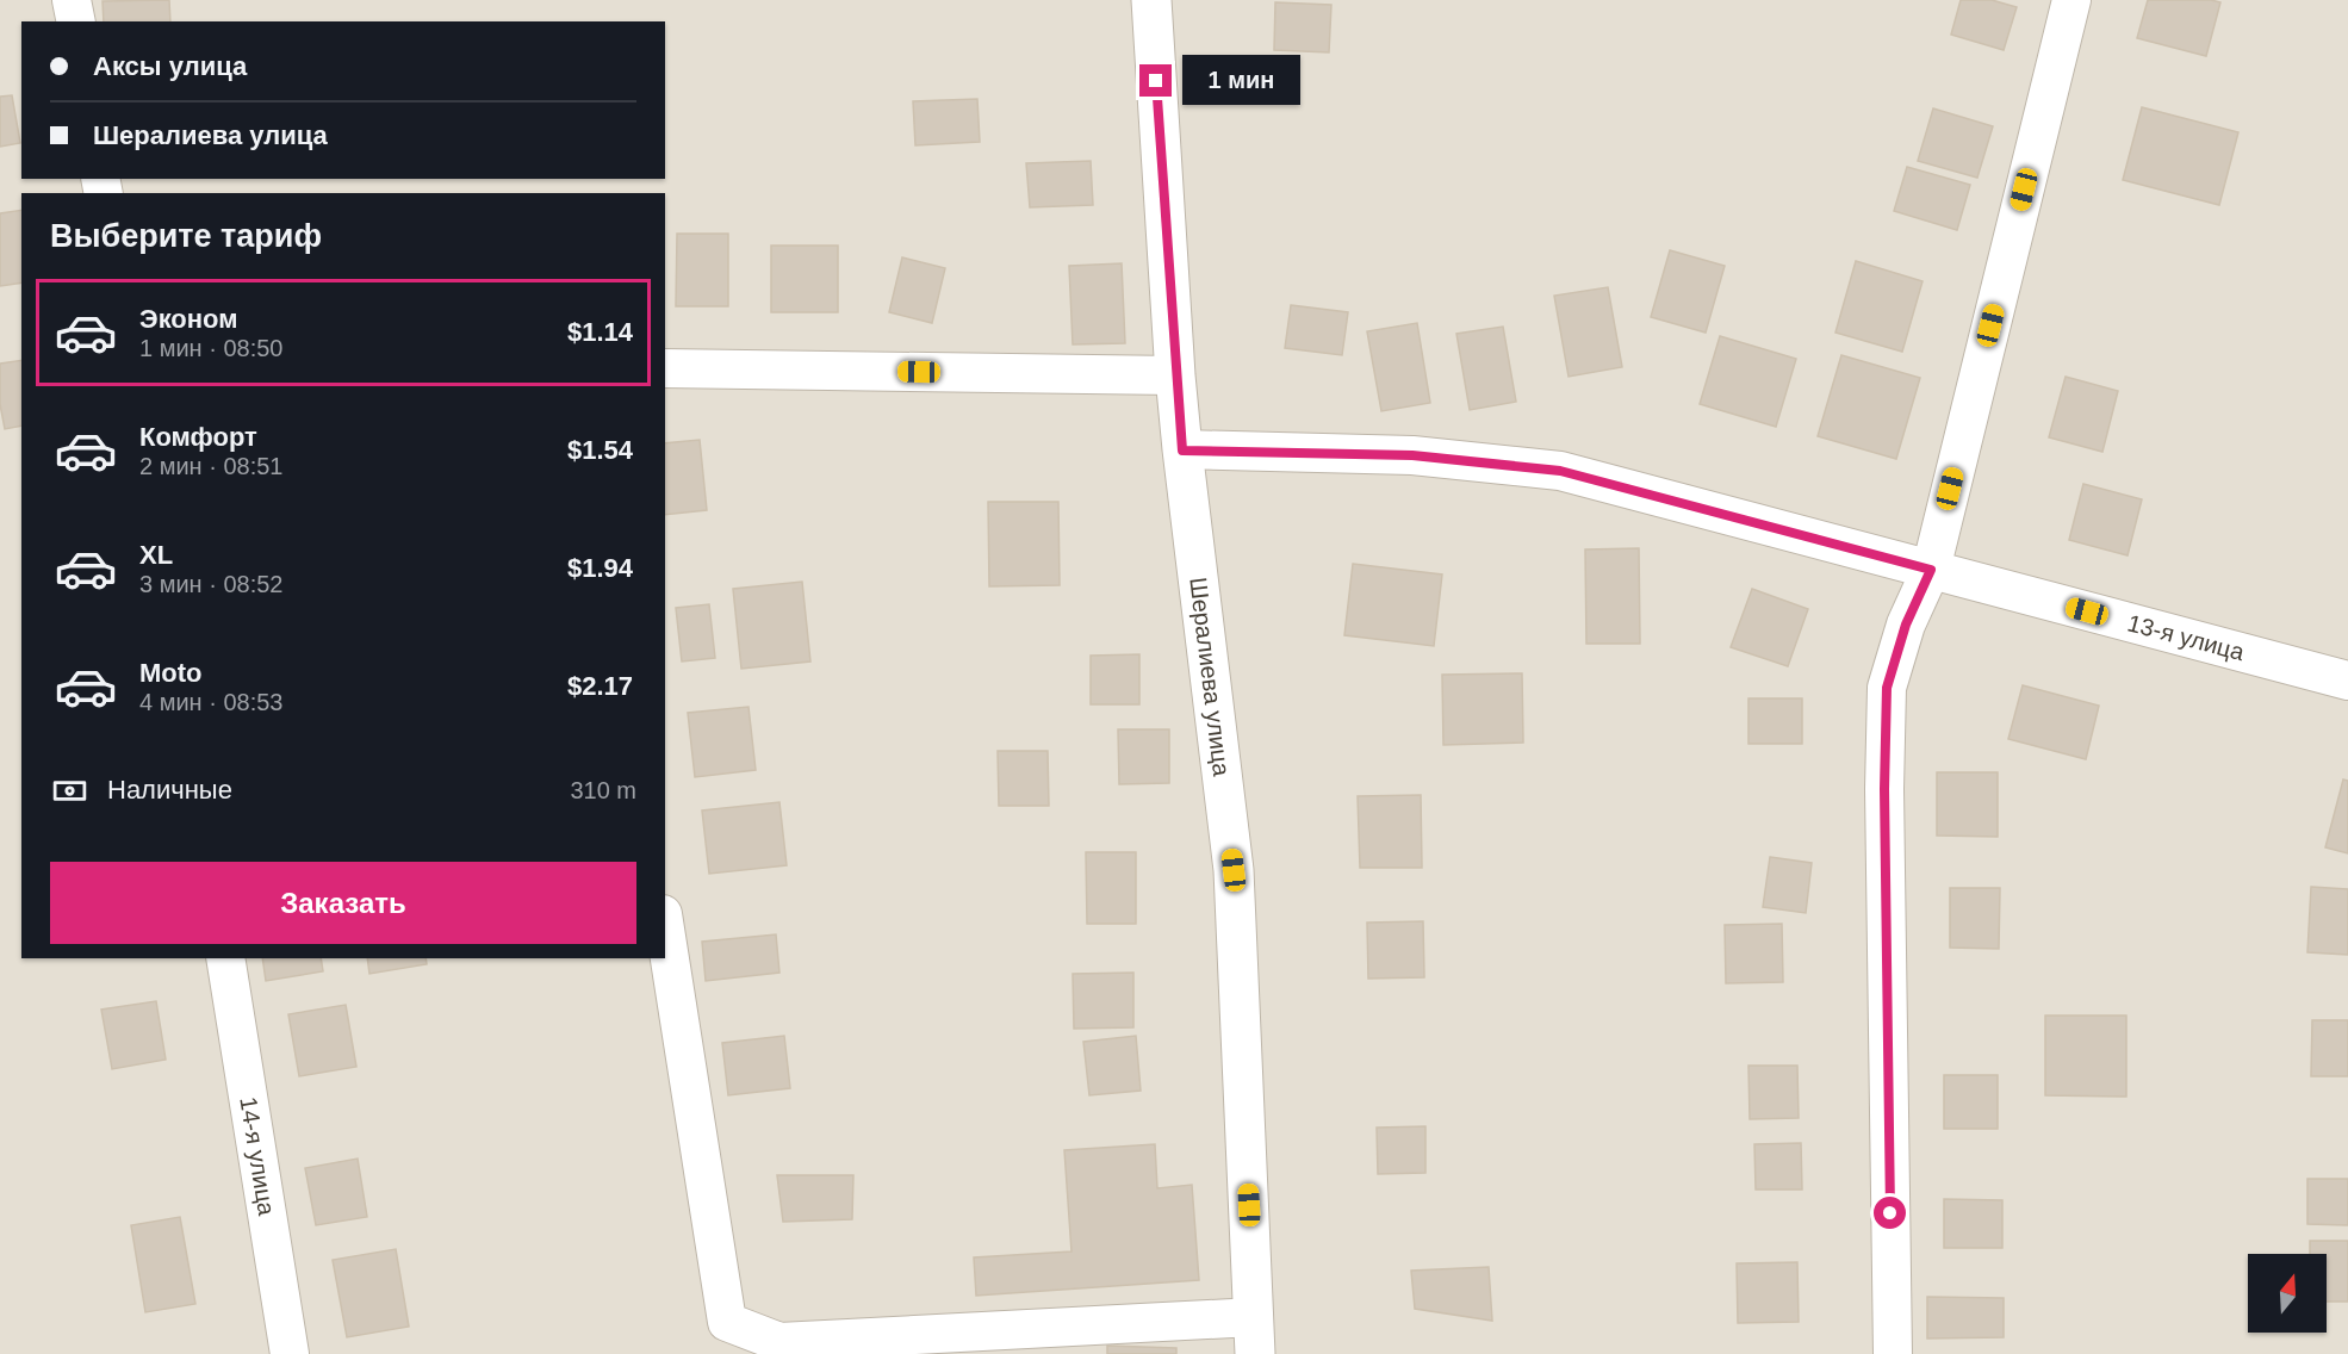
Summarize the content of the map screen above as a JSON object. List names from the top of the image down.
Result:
{
  "streets": {
    "street": ["13-я улица", "Шералиева улица", "14-я улица"]
  },
  "crossings": [
    ["13-я улица", "Шералиева улица"]
  ],
  "north": "top",
  "page": {
    "banner": ["Аксы улица", "Шералиева улица"],
    "bubble": "1 мин",
    "heading": "Выберите тариф",
    "list": [
      {
        "name": "Эконом",
        "note": "1 мин · 08:50",
        "value": "$1.14"
      },
      {
        "name": "Комфорт",
        "note": "2 мин · 08:51",
        "value": "$1.54"
      },
      {
        "name": "XL",
        "note": "3 мин · 08:52",
        "value": "$1.94"
      },
      {
        "name": "Moto",
        "note": "4 мин · 08:53",
        "value": "$2.17"
      }
    ],
    "pay": ["Наличные", "310 m"],
    "buttons": "Заказать"
  }
}
